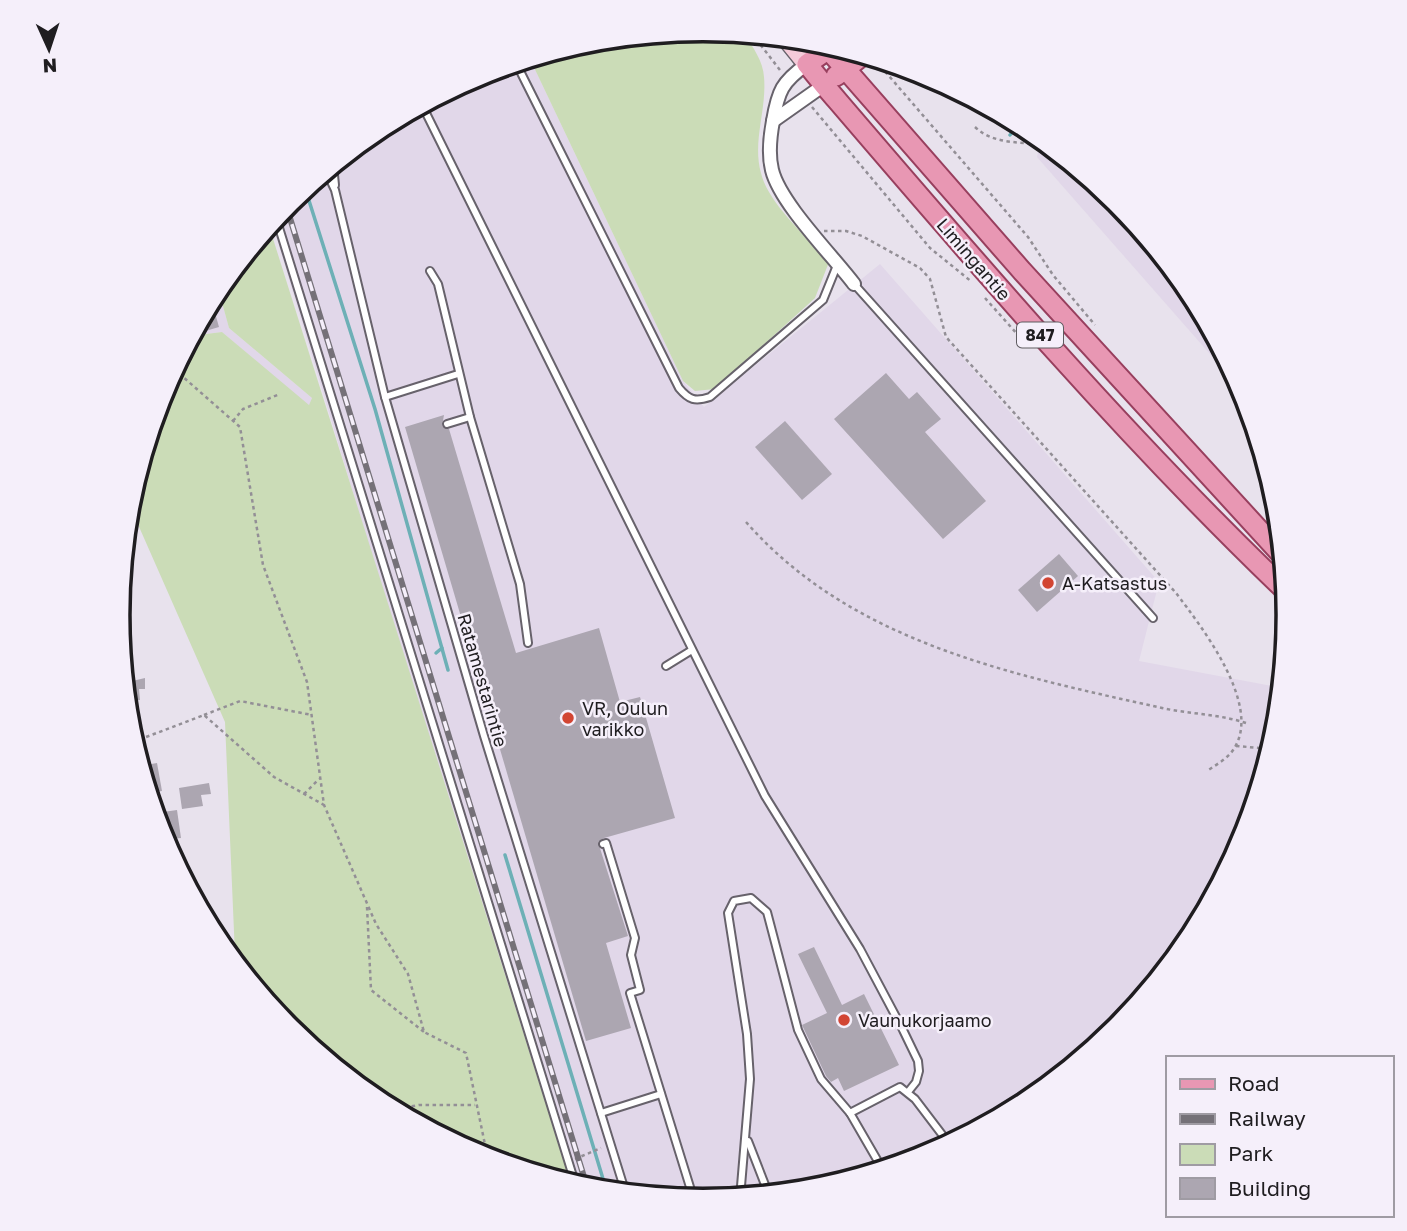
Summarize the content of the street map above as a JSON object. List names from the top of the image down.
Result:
{
  "streets": {
    "main road": ["Limingantie", "847"],
    "lane": ["Ratamestarintie"]
  },
  "places": ["A-Katsastus", "VR, Oulun varikko", "Vaunukorjaamo"],
  "legend": [
    "Road",
    "Railway",
    "Park",
    "Building"
  ],
  "north": "bottom"
}
